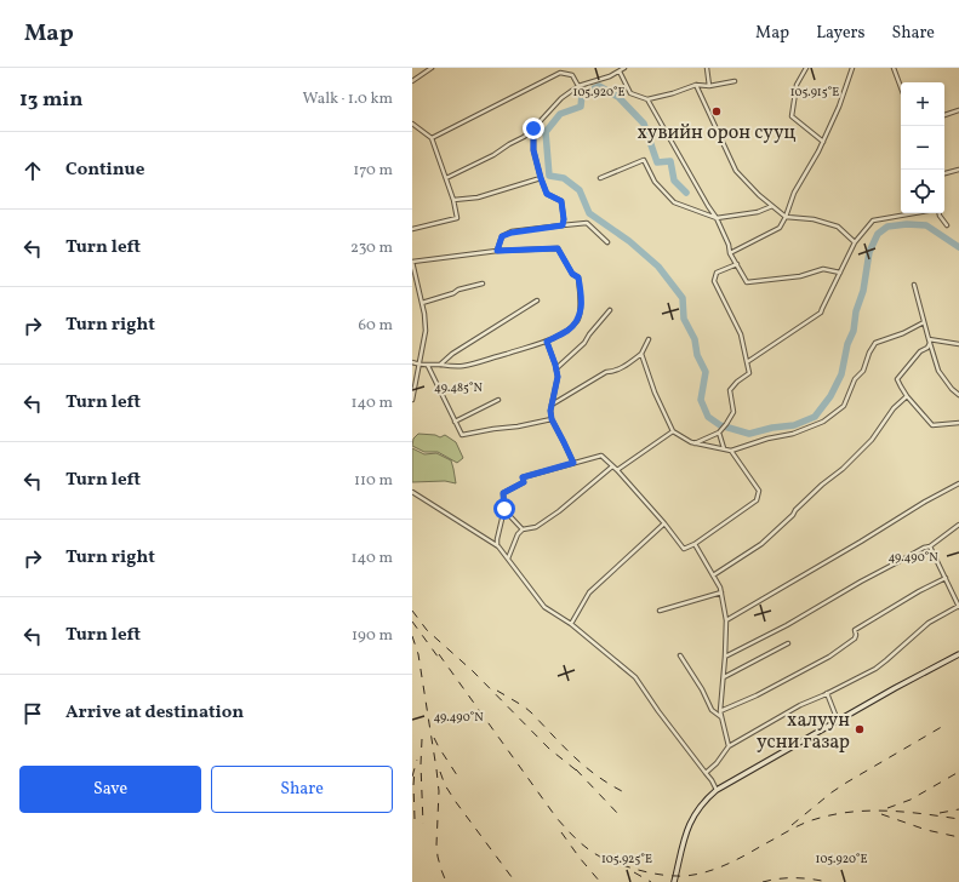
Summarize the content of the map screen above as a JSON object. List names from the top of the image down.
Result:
{
  "places": ["хувийн орон сууц", "халуун усни газар"],
  "page": {
    "header": "Map",
    "nav": ["Map", "Layers", "Share"],
    "heading": ["13 min", "Walk · 1.0 km"],
    "map_buttons": ["+", "−"],
    "list": [
      ["Continue", "170 m"],
      ["Turn left", "230 m"],
      ["Turn right", "60 m"],
      ["Turn left", "140 m"],
      ["Turn left", "110 m"],
      ["Turn right", "140 m"],
      ["Turn left", "190 m"],
      "Arrive at destination"
    ],
    "buttons": ["Save", "Share"]
  },
  "coordinates": [
    "105.920°E",
    "105.915°E",
    "49.485°N",
    "49.490°N",
    "105.925°E"
  ]
}
